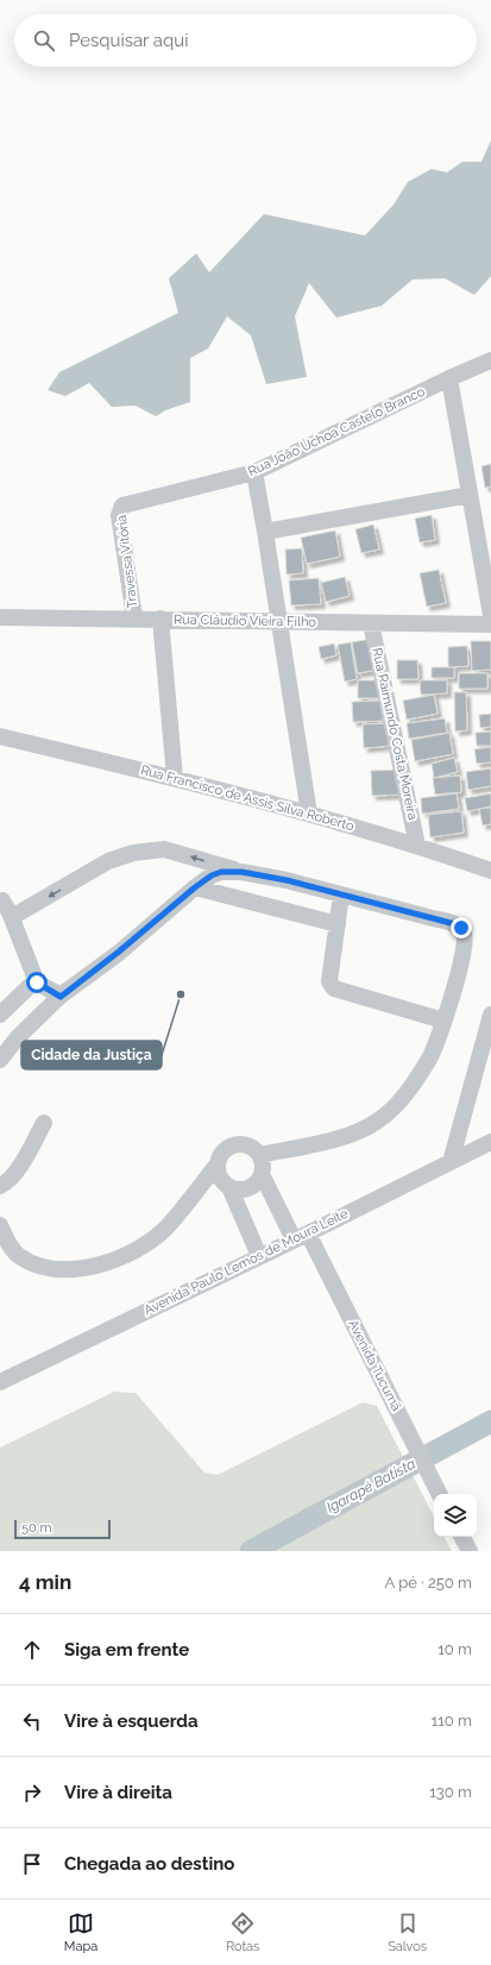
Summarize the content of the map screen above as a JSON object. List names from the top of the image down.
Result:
{
  "streets": {
    "street": [
      "Rua João Uchoa Castelo Branco",
      "Travessa Vitória",
      "Rua Cláudio Vieira Filho",
      "Rua Raimundo Costa Moreira",
      "Rua Francisco de Assis Silva Roberto",
      "Avenida Paulo Lemos de Moura Leite",
      "Avenida Tucumã"
    ]
  },
  "crossings": [
    ["Rua João Uchoa Castelo Branco", "Travessa Vitória"],
    ["Travessa Vitória", "Rua Cláudio Vieira Filho"],
    ["Rua Cláudio Vieira Filho", "Rua Raimundo Costa Moreira"],
    ["Rua Raimundo Costa Moreira", "Rua Francisco de Assis Silva Roberto"],
    ["Avenida Paulo Lemos de Moura Leite", "Avenida Tucumã"]
  ],
  "water": ["Igarapé Batista"],
  "places": ["Cidade da Justiça"],
  "scale_bar": "50 m",
  "page": {
    "search": "Pesquisar aqui",
    "scale": "50 m",
    "heading": ["4 min", "A pé · 250 m"],
    "list": [
      ["Siga em frente", "10 m"],
      ["Vire à esquerda", "110 m"],
      ["Vire à direita", "130 m"],
      "Chegada ao destino"
    ],
    "nav": ["Mapa", "Rotas", "Salvos"]
  }
}
